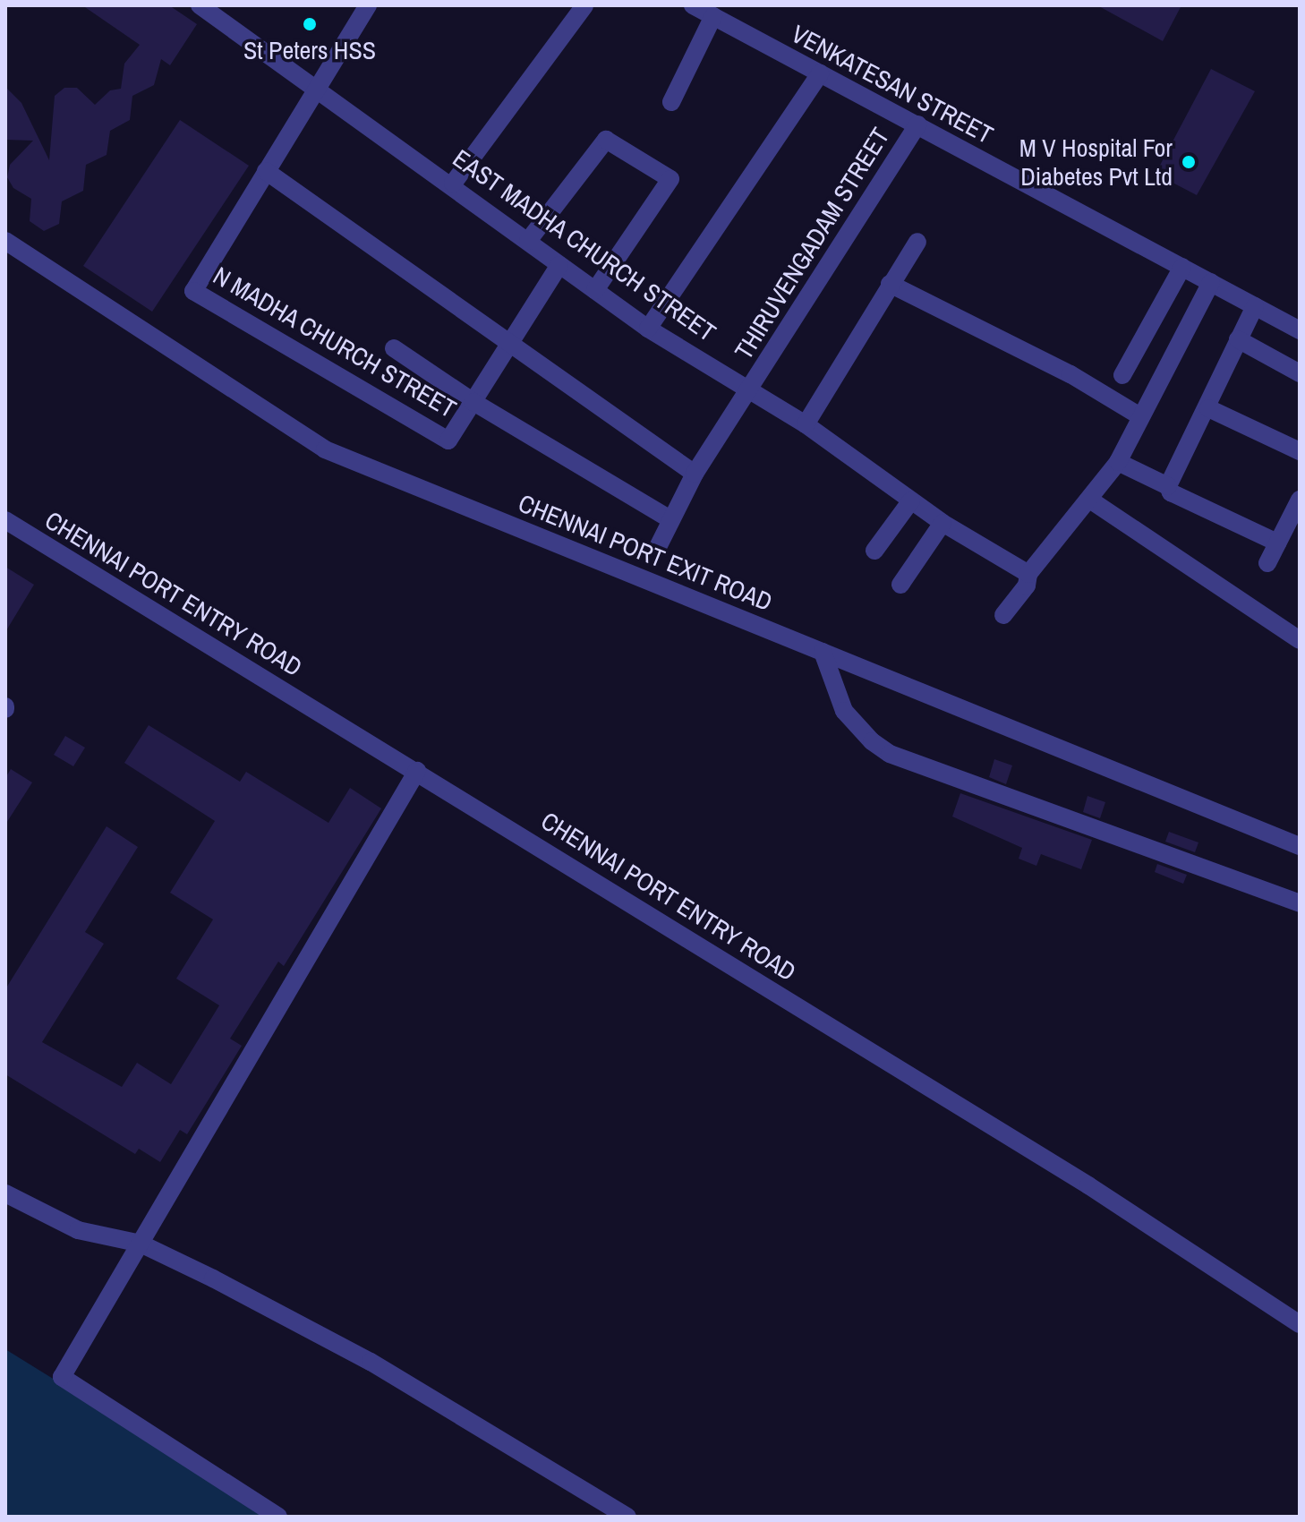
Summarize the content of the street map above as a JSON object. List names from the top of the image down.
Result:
{
  "streets": {
    "street": [
      "VENKATESAN STREET",
      "THIRUVENGADAM STREET",
      "EAST MADHA CHURCH STREET",
      "N MADHA CHURCH STREET",
      "CHENNAI PORT EXIT ROAD",
      "CHENNAI PORT ENTRY ROAD"
    ]
  },
  "crossings": [
    ["VENKATESAN STREET", "THIRUVENGADAM STREET"],
    ["THIRUVENGADAM STREET", "EAST MADHA CHURCH STREET"],
    ["EAST MADHA CHURCH STREET", "N MADHA CHURCH STREET"]
  ],
  "places": ["St Peters HSS", "M V Hospital For Diabetes Pvt Ltd"]
}
